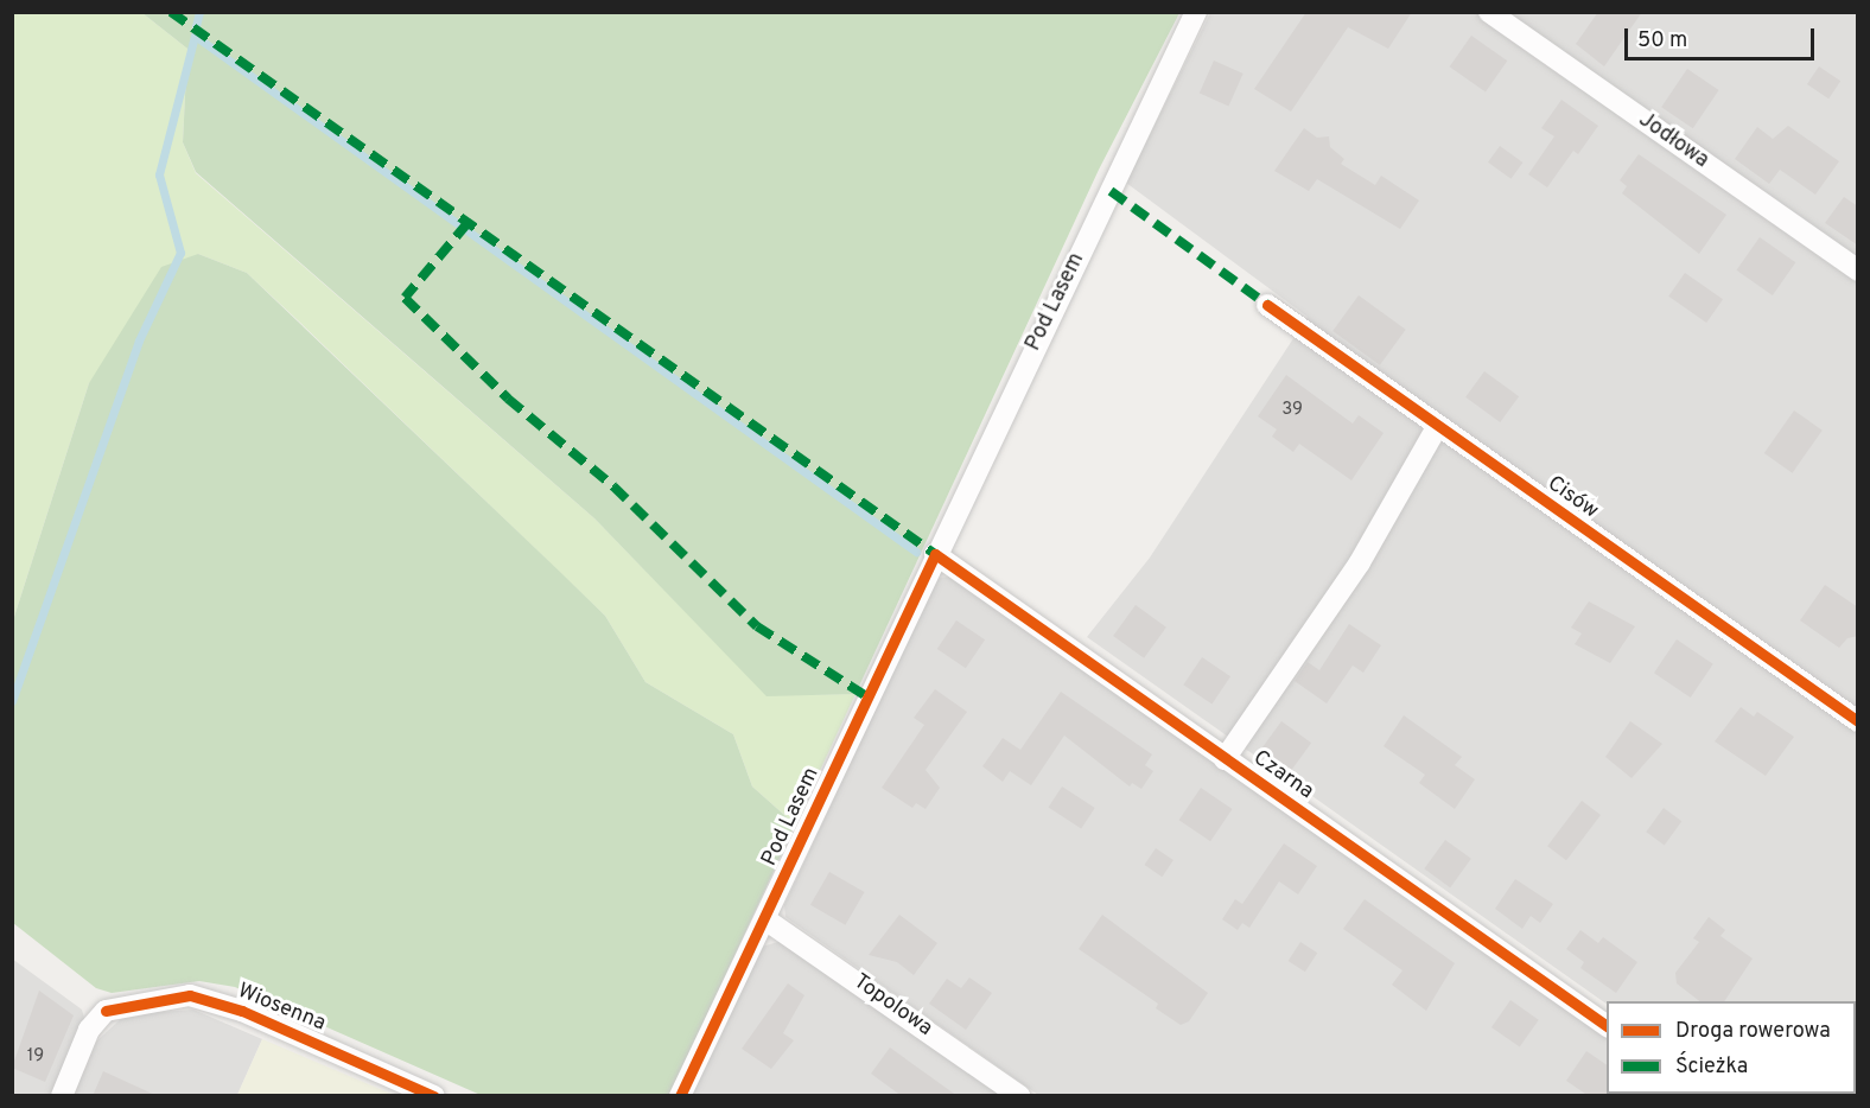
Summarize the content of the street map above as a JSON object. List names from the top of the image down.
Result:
{
  "streets": {
    "street": [
      "Jodłowa",
      "Pod Lasem",
      "Cisów",
      "Czarna",
      "Topolowa",
      "Wiosenna"
    ]
  },
  "crossings": [
    ["Pod Lasem", "Czarna"],
    ["Pod Lasem", "Topolowa"]
  ],
  "house_numbers": ["39", "19"],
  "legend": ["Droga rowerowa", "Ścieżka"],
  "scale_bar": "50 m"
}
